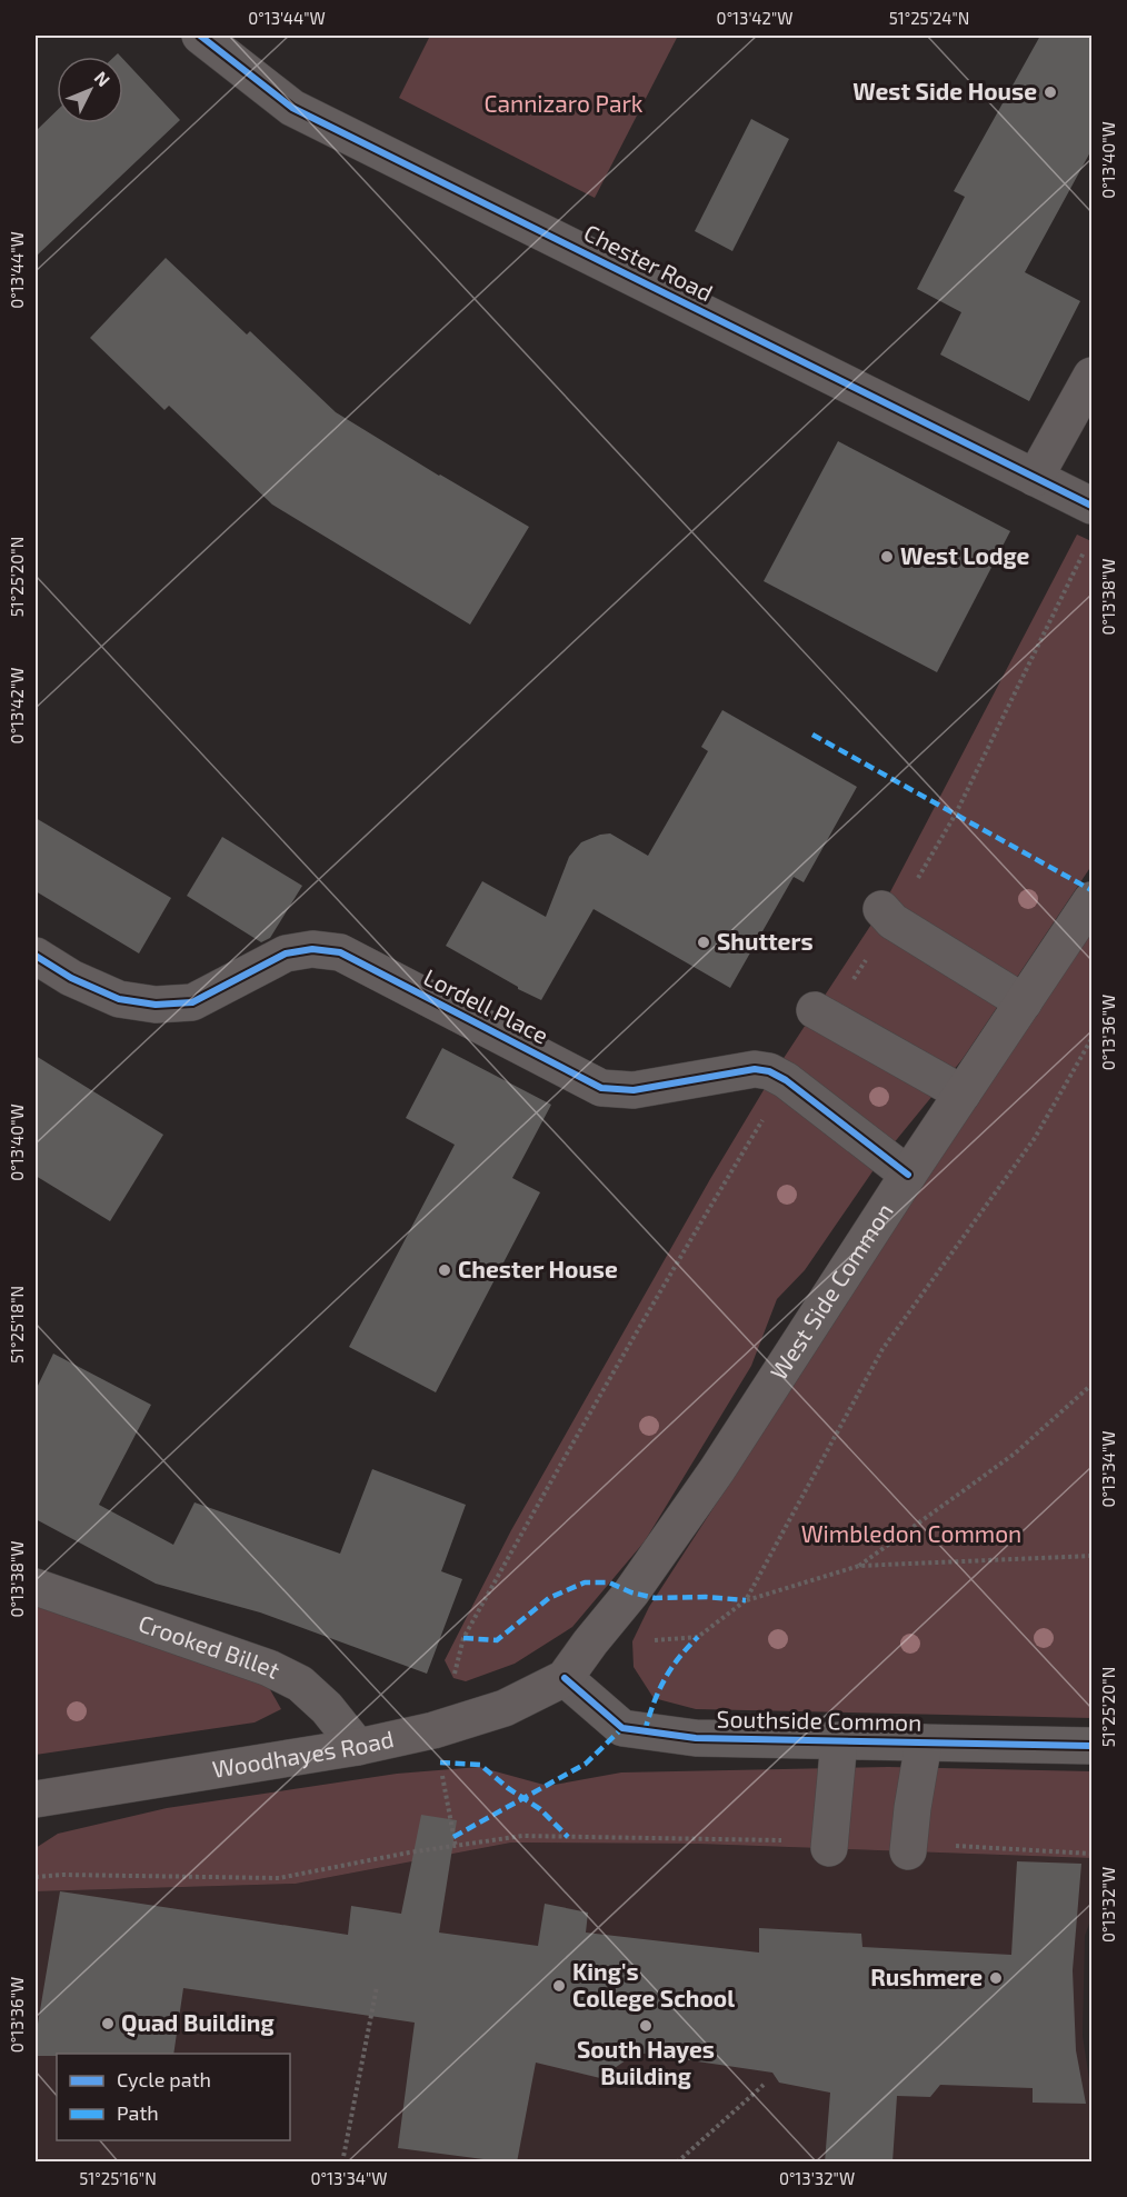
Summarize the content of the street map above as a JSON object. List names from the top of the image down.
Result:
{
  "streets": {
    "main road": ["West Side Common", "Woodhayes Road"],
    "street": [
      "Chester Road",
      "Lordell Place",
      "Crooked Billet",
      "Southside Common"
    ]
  },
  "crossings": [
    ["Lordell Place", "West Side Common"],
    ["West Side Common", "Southside Common"],
    ["West Side Common", "Woodhayes Road"],
    ["Crooked Billet", "Woodhayes Road"],
    ["Southside Common", "Woodhayes Road"]
  ],
  "parks": ["Cannizaro Park", "Wimbledon Common"],
  "places": [
    "West Side House",
    "West Lodge",
    "Shutters",
    "Chester House",
    "Rushmere",
    "King's College School",
    "Quad Building",
    "South Hayes Building"
  ],
  "legend": ["Cycle path", "Path"],
  "north": "top right",
  "coordinates": [
    "0°13'44\"W",
    "0°13'42\"W",
    "51°25'24\"N",
    "0°13'40\"W",
    "51°25'20\"N",
    "0°13'38\"W",
    "0°13'36\"W",
    "51°25'18\"N",
    "0°13'34\"W",
    "0°13'32\"W",
    "51°25'16\"N"
  ]
}
